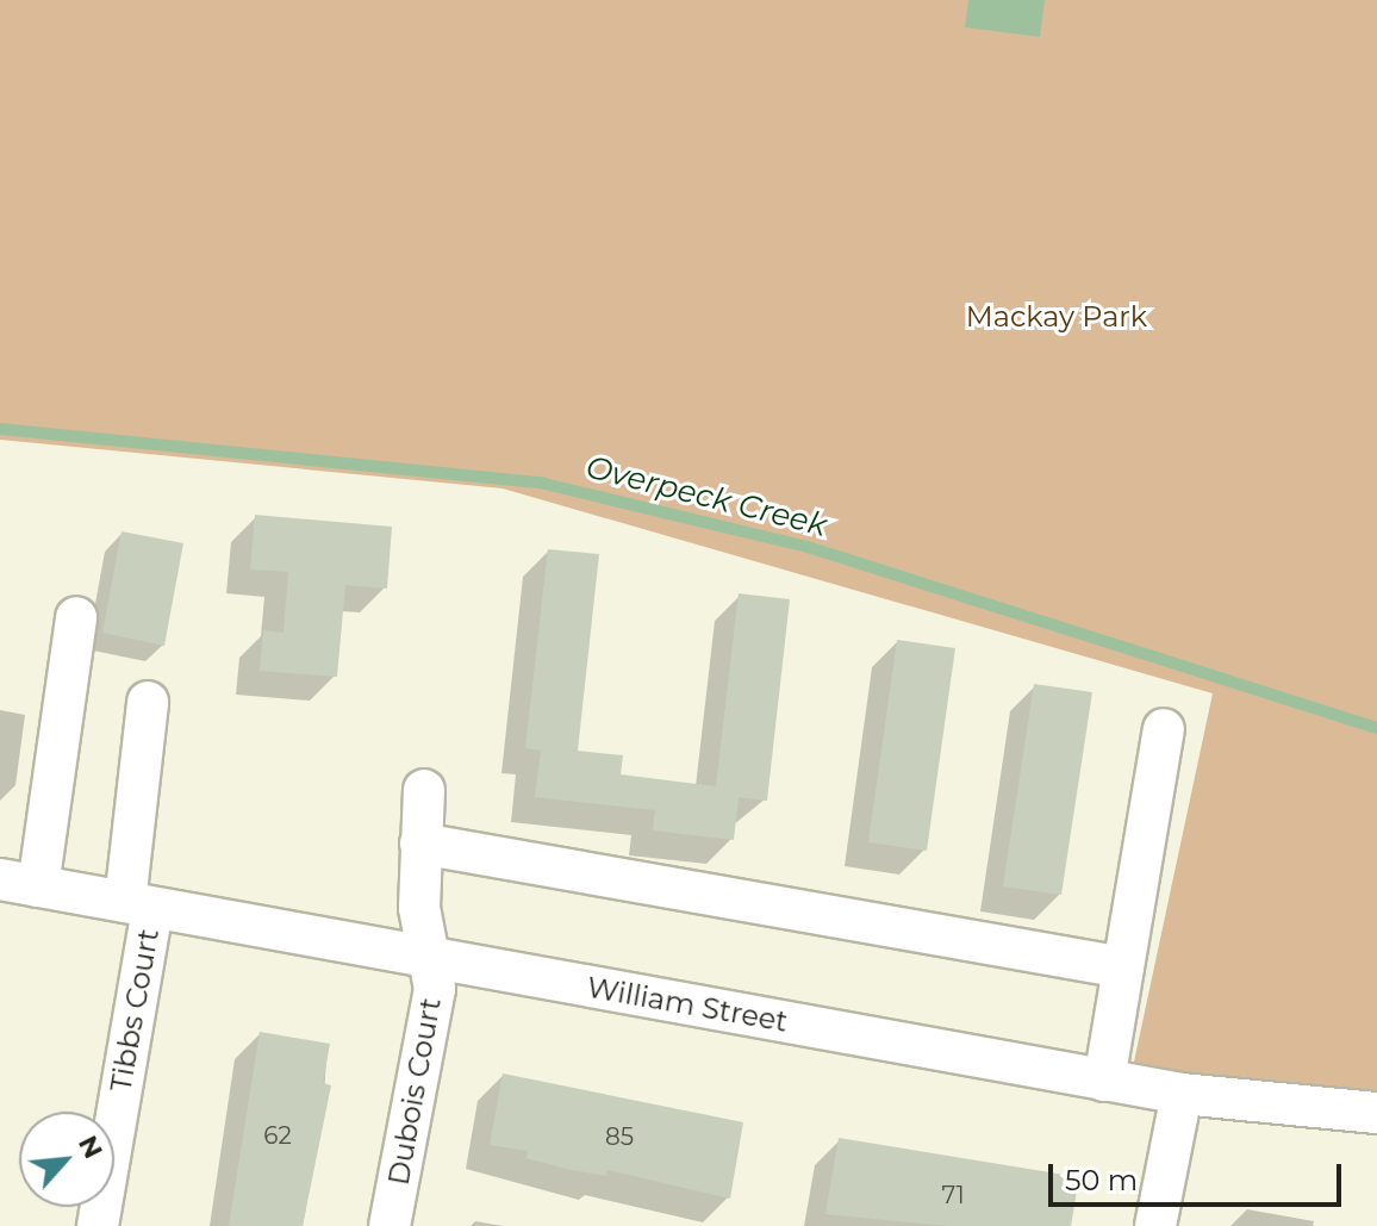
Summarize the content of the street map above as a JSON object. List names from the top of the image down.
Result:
{
  "streets": {
    "street": ["William Street", "Tibbs Court", "Dubois Court"]
  },
  "crossings": [
    ["William Street", "Tibbs Court"],
    ["William Street", "Dubois Court"]
  ],
  "water": ["Overpeck Creek"],
  "parks": ["Mackay Park"],
  "house_numbers": ["62", "85", "71"],
  "scale_bar": "50 m",
  "north": "top right"
}
